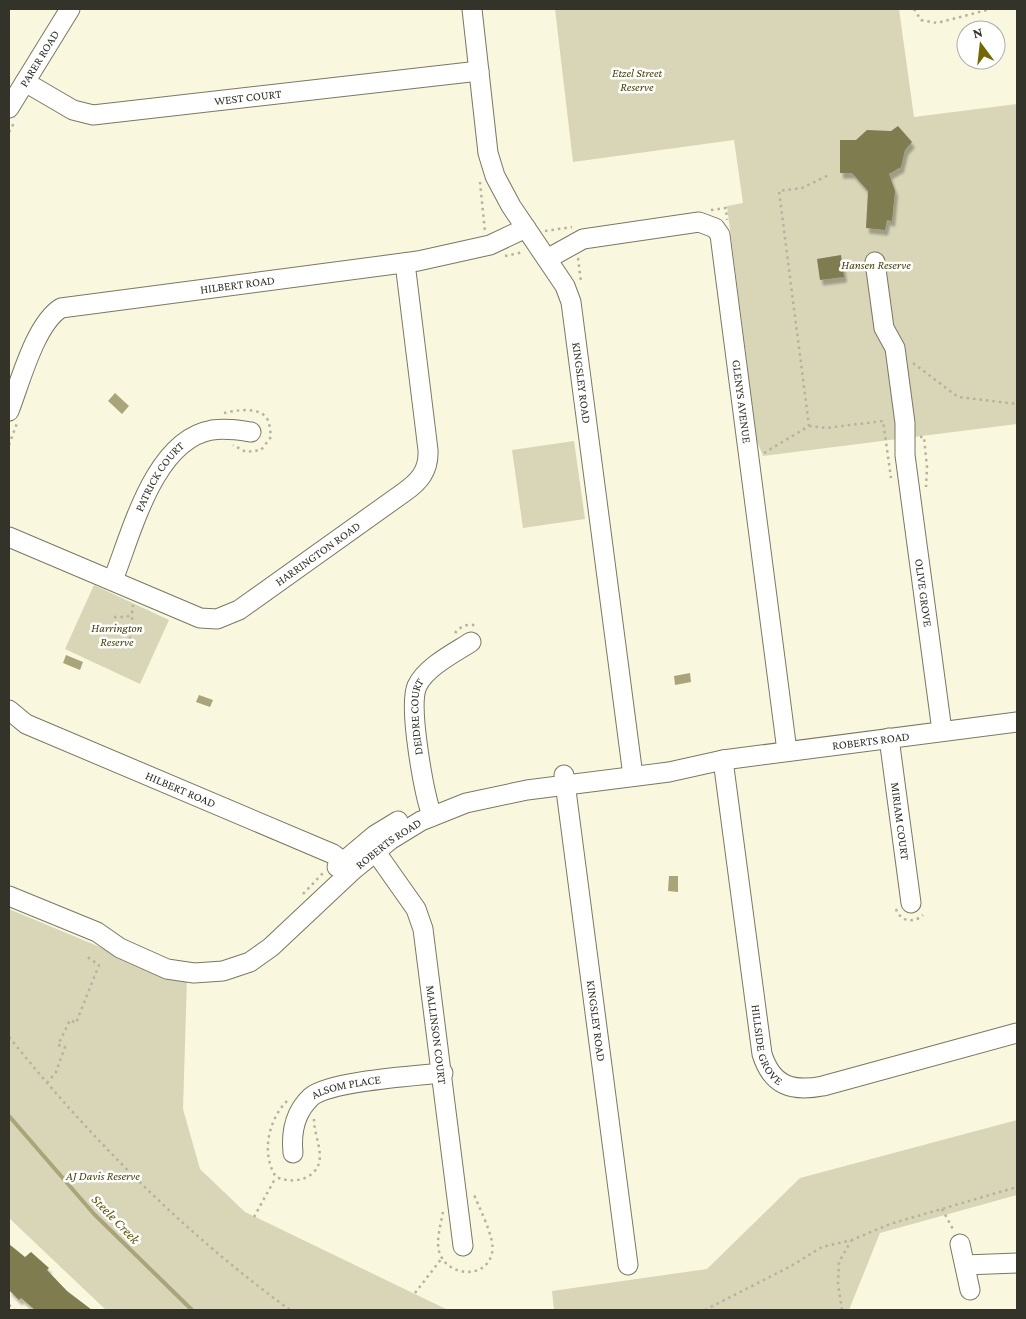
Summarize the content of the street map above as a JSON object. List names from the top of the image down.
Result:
{
  "streets": {
    "street": [
      "PARER ROAD",
      "WEST COURT",
      "HILBERT ROAD",
      "KINGSLEY ROAD",
      "GLENYS AVENUE",
      "PATRICK COURT",
      "HARRINGTON ROAD",
      "OLIVE GROVE",
      "DEIDRE COURT",
      "ROBERTS ROAD",
      "MIRIAM COURT",
      "MALLINSON COURT",
      "HILLSIDE GROVE",
      "ALSOM PLACE"
    ]
  },
  "crossings": [
    ["PARER ROAD", "WEST COURT"],
    ["WEST COURT", "KINGSLEY ROAD"],
    ["HILBERT ROAD", "KINGSLEY ROAD"],
    ["HILBERT ROAD", "HARRINGTON ROAD"],
    ["HILBERT ROAD", "ROBERTS ROAD"],
    ["KINGSLEY ROAD", "GLENYS AVENUE"],
    ["KINGSLEY ROAD", "ROBERTS ROAD"],
    ["GLENYS AVENUE", "ROBERTS ROAD"],
    ["PATRICK COURT", "HARRINGTON ROAD"],
    ["OLIVE GROVE", "ROBERTS ROAD"],
    ["DEIDRE COURT", "ROBERTS ROAD"],
    ["ROBERTS ROAD", "MIRIAM COURT"],
    ["ROBERTS ROAD", "MALLINSON COURT"],
    ["ROBERTS ROAD", "HILLSIDE GROVE"],
    ["MALLINSON COURT", "ALSOM PLACE"]
  ],
  "water": ["Steele Creek"],
  "parks": [
    "Etzel Street Reserve",
    "Hansen Reserve",
    "Harrington Reserve",
    "AJ Davis Reserve"
  ],
  "north": "top"
}
